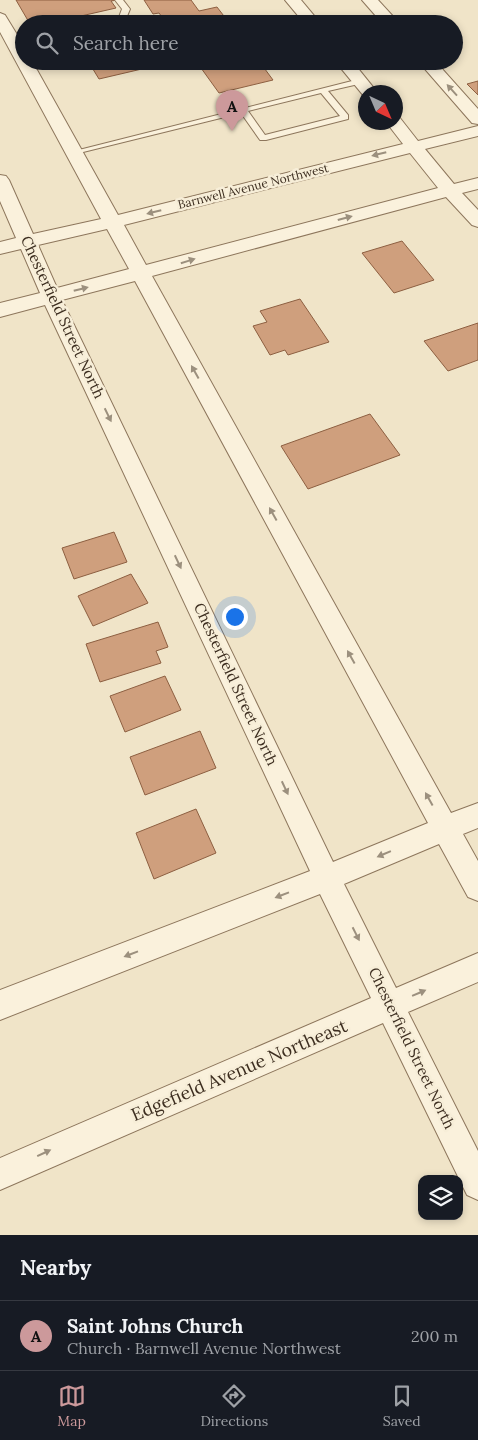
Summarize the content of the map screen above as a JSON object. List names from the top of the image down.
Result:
{
  "streets": {
    "street": ["Barnwell Avenue Northwest", "Chesterfield Street North", "Edgefield Avenue Northeast"]
  },
  "crossings": [
    ["Barnwell Avenue Northwest", "Chesterfield Street North"],
    ["Chesterfield Street North", "Edgefield Avenue Northeast"]
  ],
  "north": "bottom right",
  "page": {
    "search": "Search here",
    "pins": "A",
    "heading": "Nearby",
    "list": [
      {
        "mark": "A",
        "name": "Saint Johns Church",
        "note": "Church · Barnwell Avenue Northwest",
        "value": "200 m"
      }
    ],
    "nav": ["Map", "Directions", "Saved"]
  }
}
